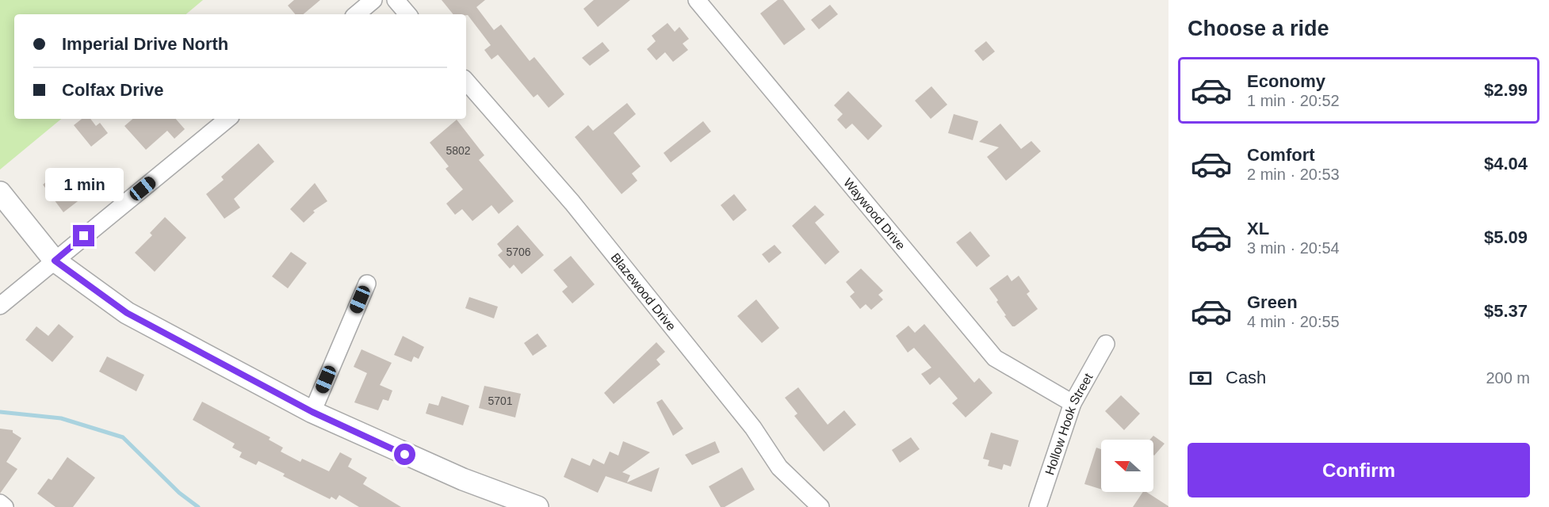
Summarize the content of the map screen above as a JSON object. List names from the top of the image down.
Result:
{
  "streets": {
    "street": ["Waywood Drive", "Blazewood Drive", "Hollow Hook Street"]
  },
  "crossings": [
    ["Waywood Drive", "Hollow Hook Street"]
  ],
  "house_numbers": ["5802", "5706", "5701"],
  "north": "left",
  "page": {
    "heading": "Choose a ride",
    "banner": ["Imperial Drive North", "Colfax Drive"],
    "list": [
      {
        "name": "Economy",
        "note": "1 min · 20:52",
        "value": "$2.99"
      },
      {
        "name": "Comfort",
        "note": "2 min · 20:53",
        "value": "$4.04"
      },
      {
        "name": "XL",
        "note": "3 min · 20:54",
        "value": "$5.09"
      },
      {
        "name": "Green",
        "note": "4 min · 20:55",
        "value": "$5.37"
      }
    ],
    "bubble": "1 min",
    "pay": ["Cash", "200 m"],
    "buttons": "Confirm"
  }
}
